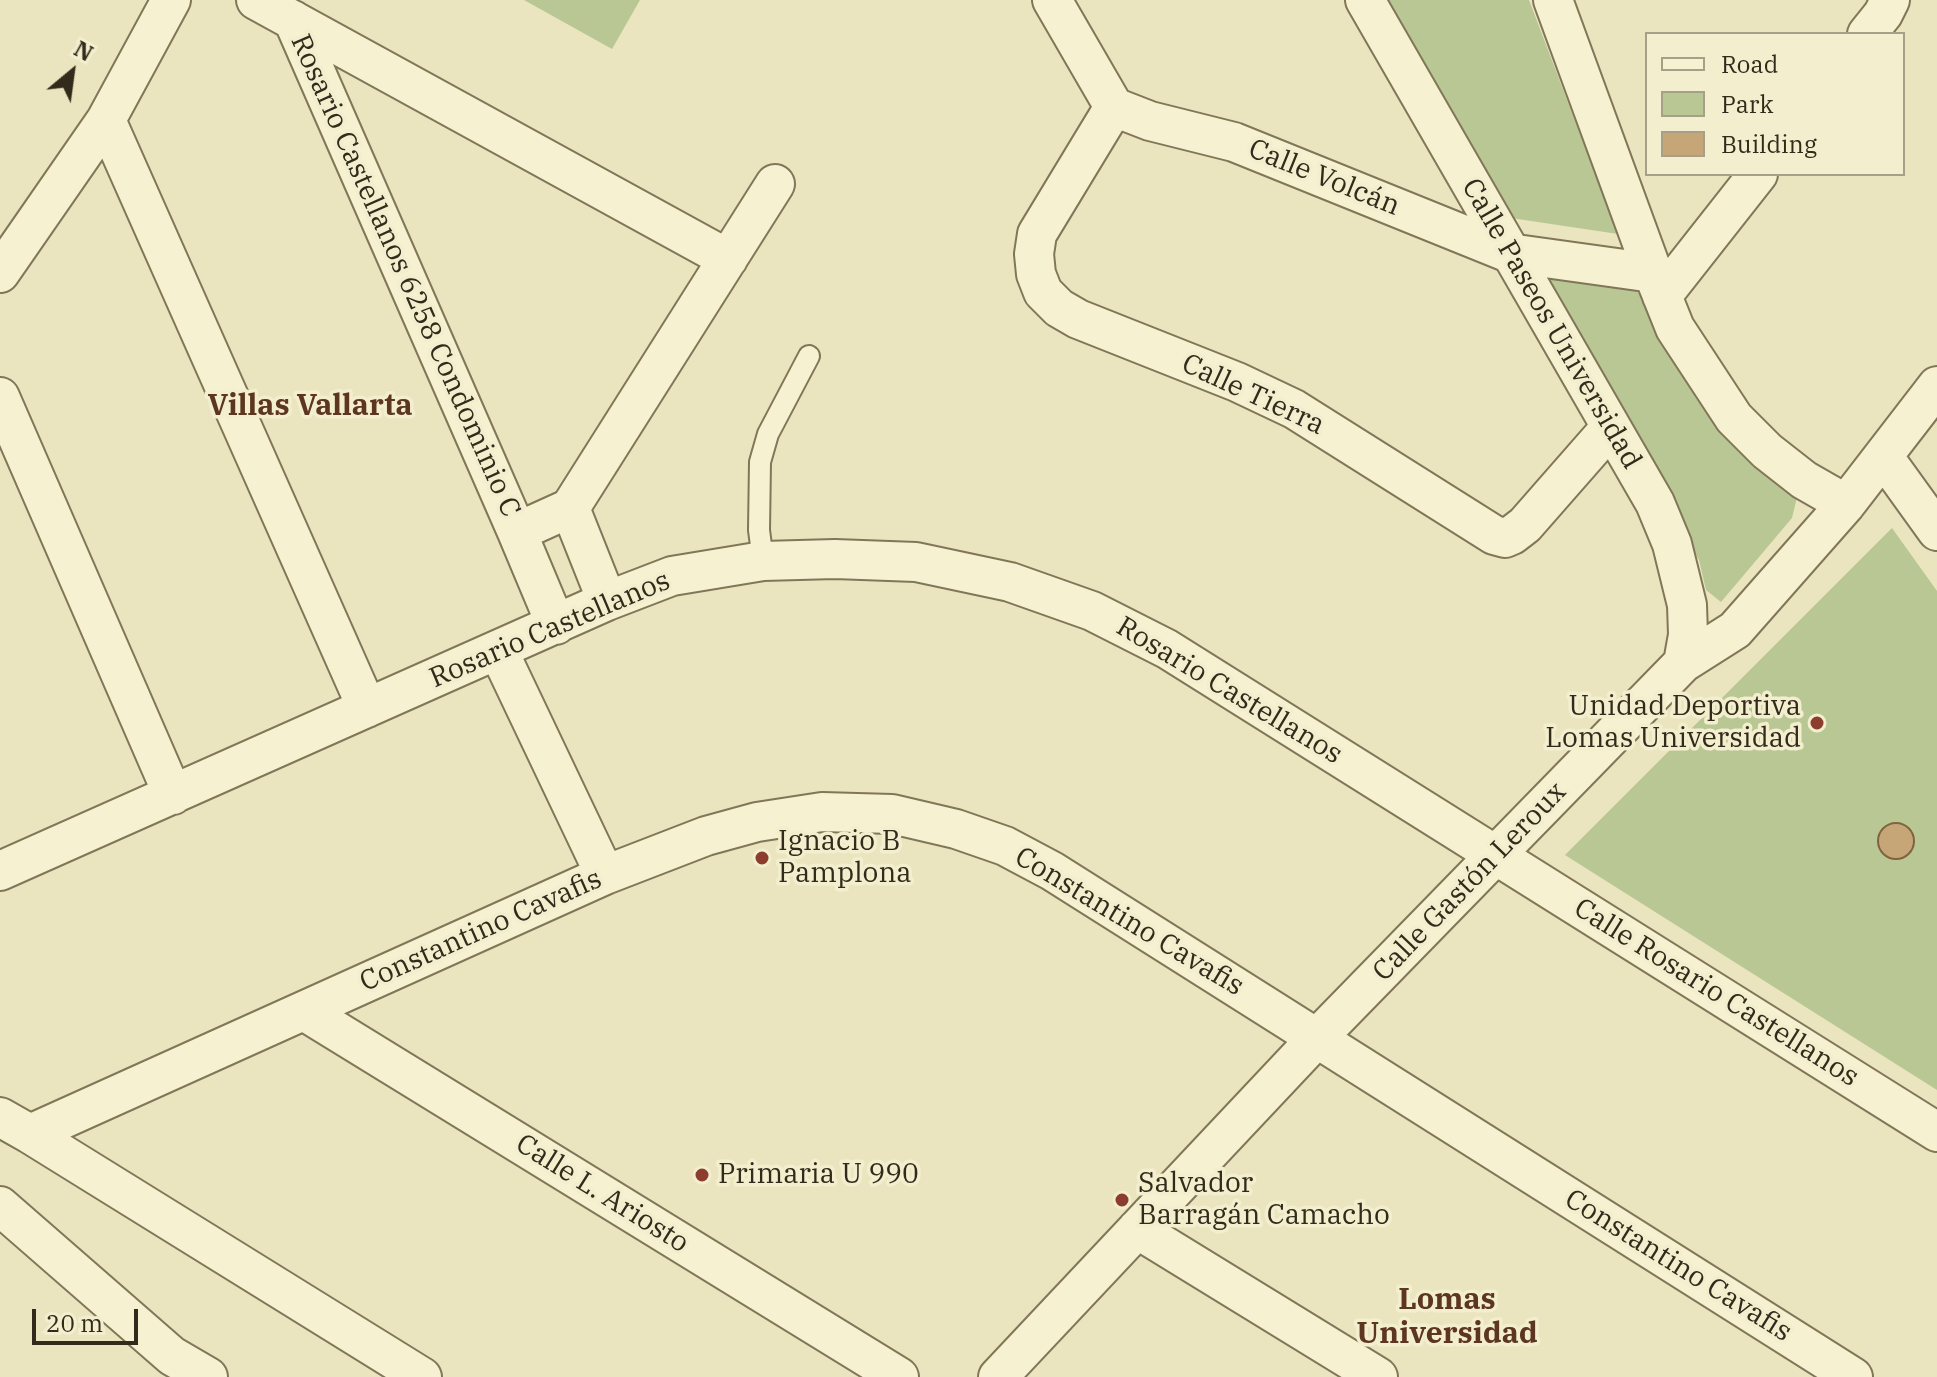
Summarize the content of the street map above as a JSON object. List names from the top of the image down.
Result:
{
  "streets": {
    "street": [
      "Calle Volcán",
      "Rosario Castellanos 6258 Condominio C",
      "Calle Paseos Universidad",
      "Calle Tierra",
      "Rosario Castellanos",
      "Calle Gastón Leroux",
      "Constantino Cavafis",
      "Calle Rosario Castellanos",
      "Calle L. Ariosto"
    ]
  },
  "crossings": [
    ["Calle Volcán", "Calle Paseos Universidad"],
    ["Calle Volcán", "Calle Tierra"],
    ["Rosario Castellanos 6258 Condominio C", "Rosario Castellanos"],
    ["Calle Paseos Universidad", "Calle Tierra"],
    ["Calle Paseos Universidad", "Calle Gastón Leroux"],
    ["Rosario Castellanos", "Calle Gastón Leroux"],
    ["Rosario Castellanos", "Calle Rosario Castellanos"],
    ["Calle Gastón Leroux", "Constantino Cavafis"],
    ["Calle Gastón Leroux", "Calle Rosario Castellanos"],
    ["Constantino Cavafis", "Calle L. Ariosto"]
  ],
  "districts": ["Villas Vallarta", "Lomas Universidad"],
  "places": [
    "Unidad Deportiva Lomas Universidad",
    "Ignacio B Pamplona",
    "Primaria U 990",
    "Salvador Barragán Camacho"
  ],
  "legend": ["Road", "Park", "Building"],
  "scale_bar": "20 m",
  "north": "top right"
}
